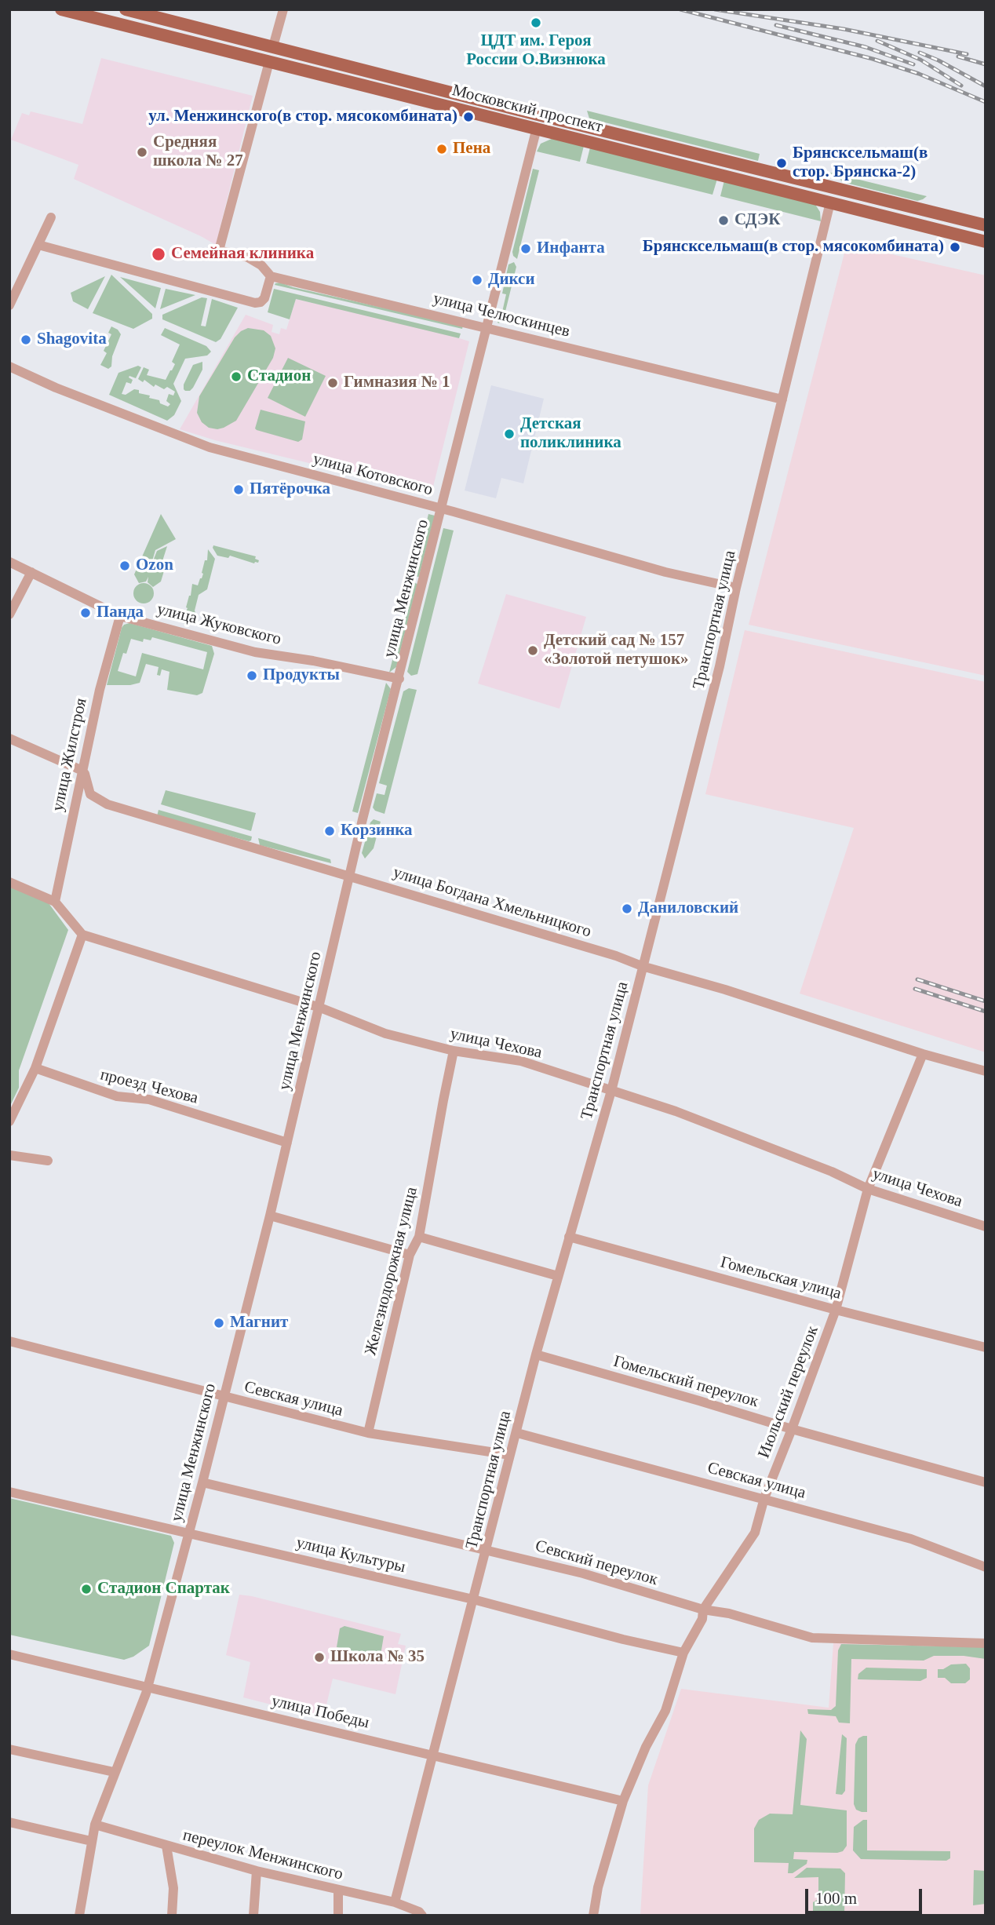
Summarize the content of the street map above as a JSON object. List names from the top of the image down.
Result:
{
  "streets": {
    "main road": ["Московский проспект"],
    "street": [
      "улица Челюскинцев",
      "улица Котовского",
      "улица Менжинского",
      "Транспортная улица",
      "улица Жуковского",
      "улица Жилстроя",
      "улица Богдана Хмельницкого",
      "улица Чехова",
      "проезд Чехова",
      "Железнодорожная улица",
      "Гомельская улица",
      "Гомельский переулок",
      "Июльский переулок",
      "Севская улица",
      "улица Культуры",
      "Севский переулок",
      "улица Победы",
      "переулок Менжинского"
    ]
  },
  "crossings": [
    ["Московский проспект", "улица Челюскинцев"],
    ["Московский проспект", "улица Менжинского"],
    ["Московский проспект", "Транспортная улица"],
    ["улица Челюскинцев", "улица Менжинского"],
    ["улица Челюскинцев", "Транспортная улица"],
    ["улица Котовского", "улица Менжинского"],
    ["улица Котовского", "Транспортная улица"],
    ["улица Менжинского", "улица Жуковского"],
    ["улица Менжинского", "улица Богдана Хмельницкого"],
    ["улица Менжинского", "улица Чехова"],
    ["улица Менжинского", "проезд Чехова"],
    ["улица Менжинского", "Севская улица"],
    ["улица Менжинского", "улица Культуры"],
    ["улица Менжинского", "Севский переулок"],
    ["улица Менжинского", "улица Победы"],
    ["улица Менжинского", "переулок Менжинского"],
    ["Транспортная улица", "улица Богдана Хмельницкого"],
    ["Транспортная улица", "улица Чехова"],
    ["Транспортная улица", "Гомельская улица"],
    ["Транспортная улица", "Гомельский переулок"],
    ["Транспортная улица", "Севская улица"],
    ["Транспортная улица", "улица Культуры"],
    ["Транспортная улица", "Севский переулок"],
    ["Транспортная улица", "улица Победы"],
    ["Транспортная улица", "переулок Менжинского"],
    ["улица Жуковского", "улица Жилстроя"],
    ["улица Жилстроя", "улица Богдана Хмельницкого"],
    ["улица Богдана Хмельницкого", "Июльский переулок"],
    ["улица Чехова", "Железнодорожная улица"],
    ["улица Чехова", "Июльский переулок"],
    ["Железнодорожная улица", "Севская улица"],
    ["Гомельская улица", "Июльский переулок"],
    ["Гомельский переулок", "Июльский переулок"],
    ["Июльский переулок", "Севская улица"],
    ["Июльский переулок", "улица Культуры"],
    ["Июльский переулок", "Севский переулок"],
    ["Июльский переулок", "улица Победы"]
  ],
  "places": [
    "ЦДТ им. Героя России О.Визнюка",
    "ул. Менжинского(в стор. мясокомбината)",
    "Пена",
    "Средняя школа № 27",
    "Брянсксельмаш(в стор. Брянска-2)",
    "СДЭК",
    "Брянсксельмаш(в стор. мясокомбината)",
    "Инфанта",
    "Семейная клиника",
    "Дикси",
    "Shagovita",
    "Стадион",
    "Гимназия № 1",
    "Детская поликлиника",
    "Пятёрочка",
    "Ozon",
    "Панда",
    "Детский сад № 157 «Золотой петушок»",
    "Продукты",
    "Корзинка",
    "Даниловский",
    "Магнит",
    "Стадион Спартак",
    "Школа № 35"
  ],
  "scale_bar": "100 m"
}
